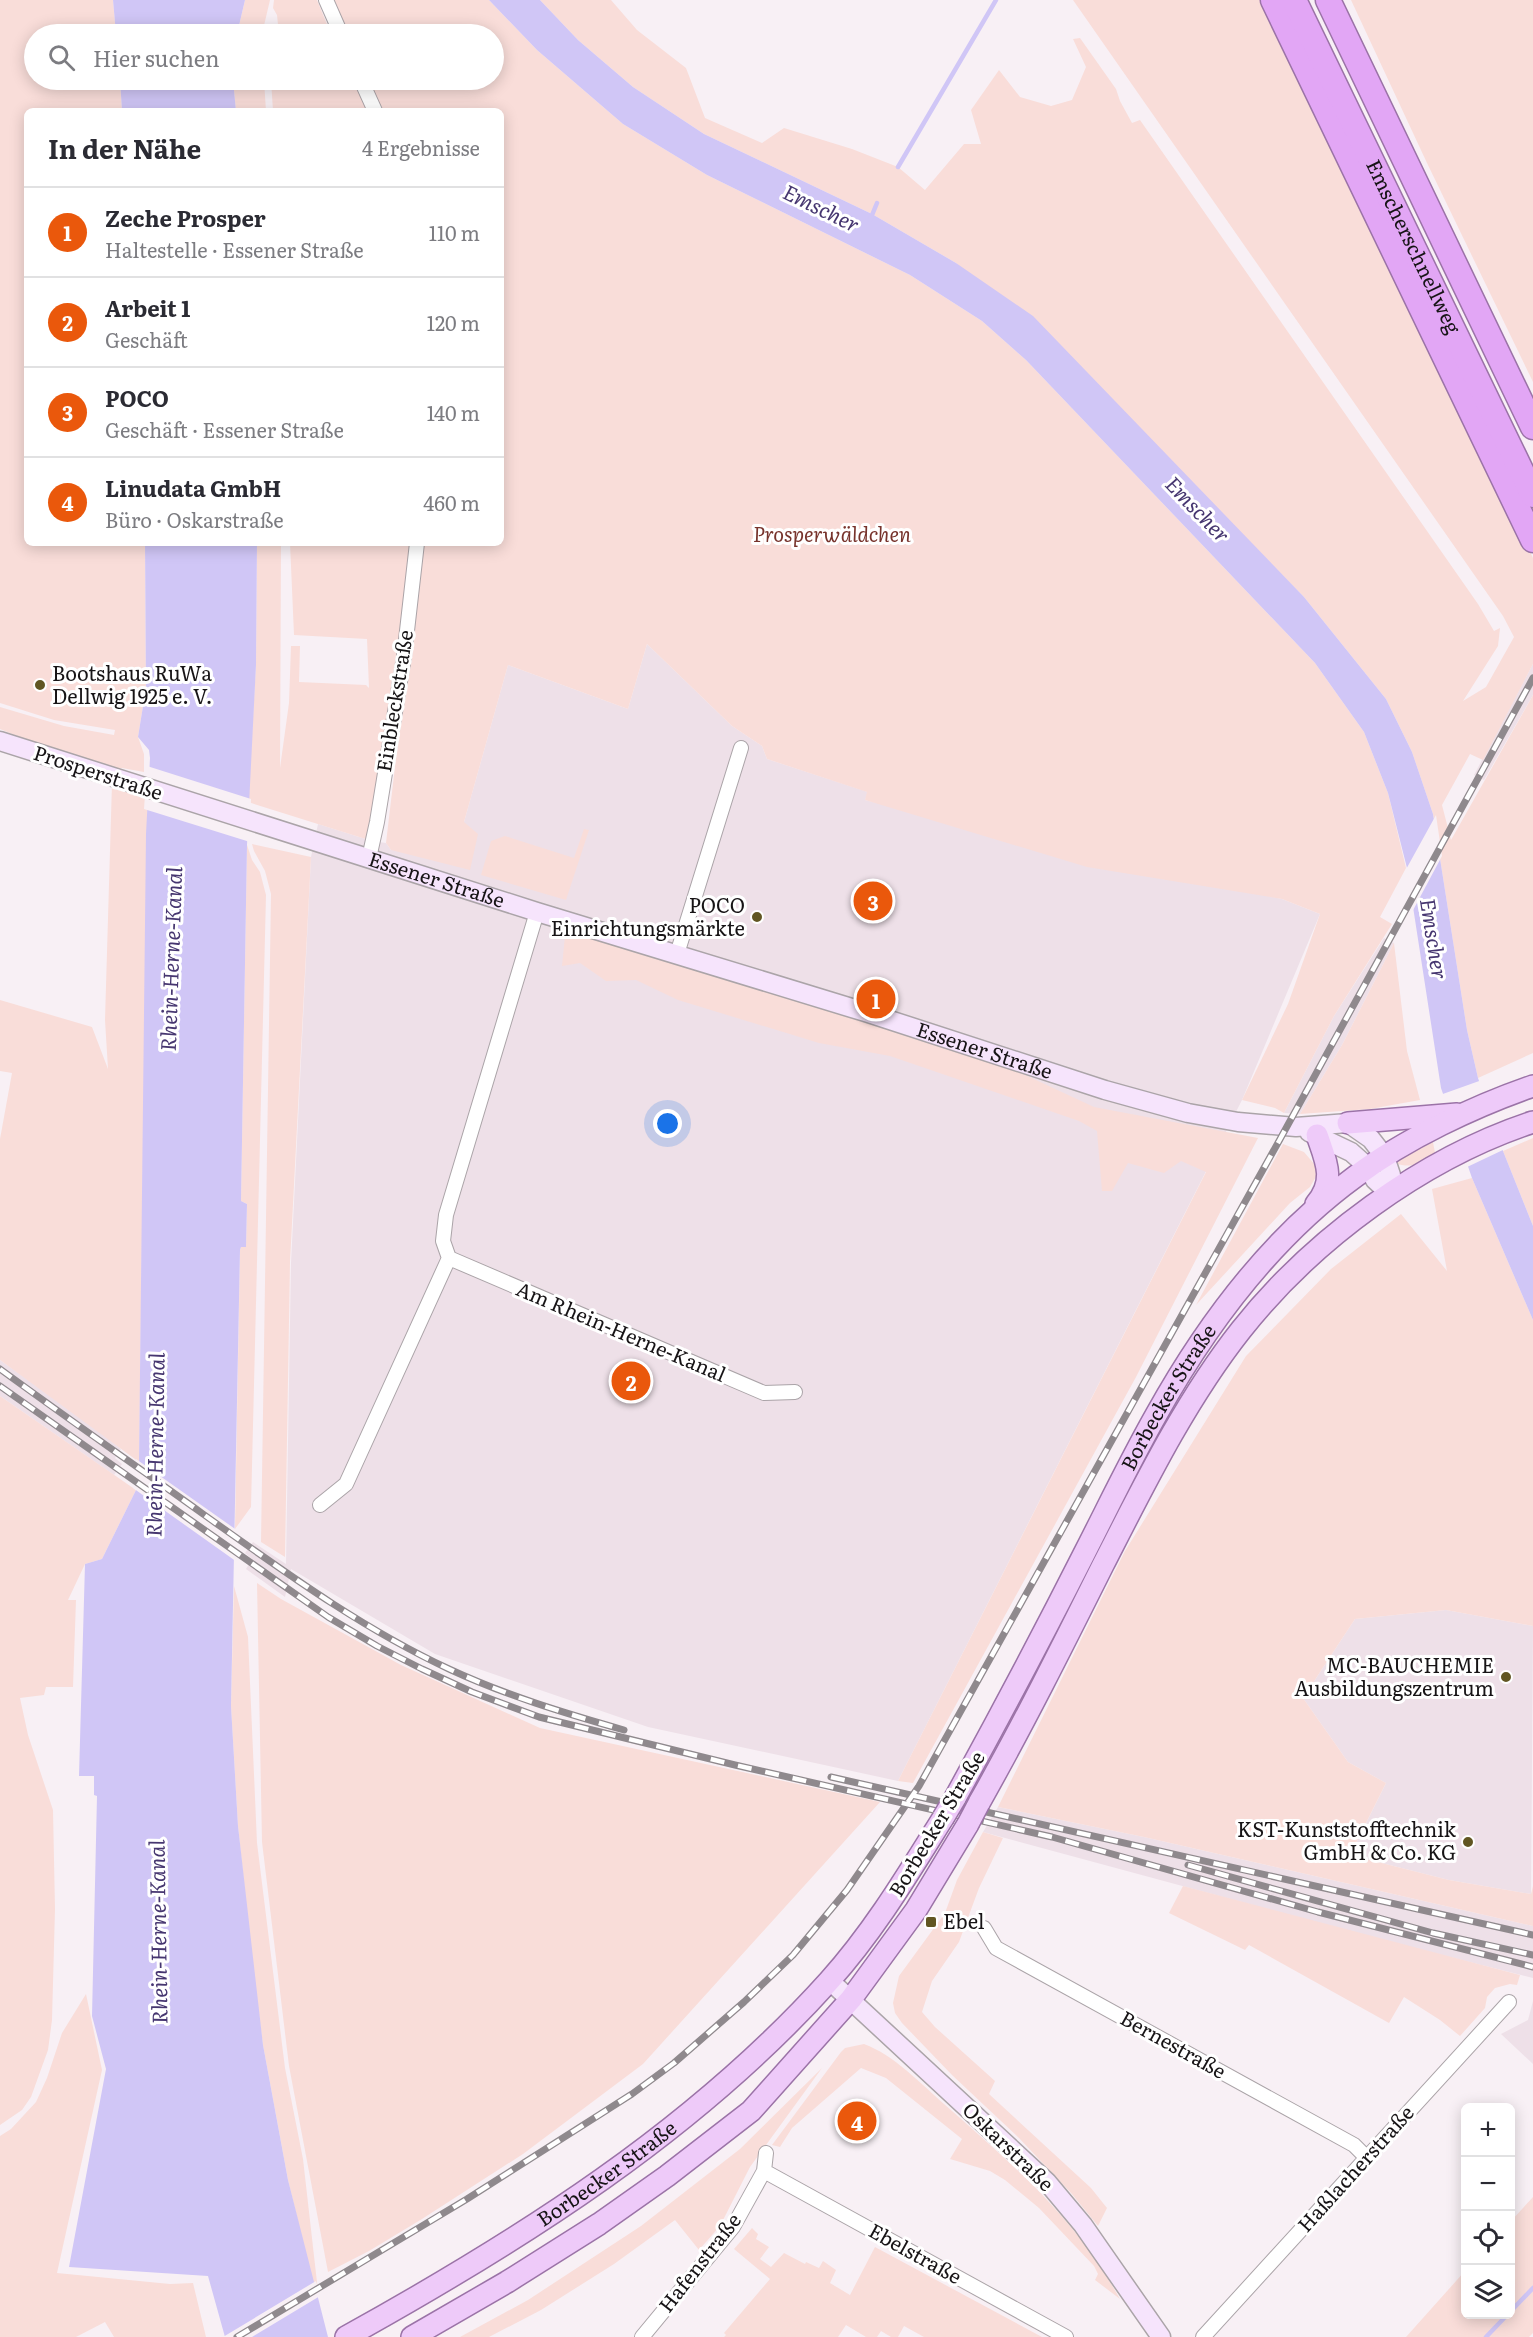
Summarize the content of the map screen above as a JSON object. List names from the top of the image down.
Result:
{
  "streets": {
    "highway": ["Emscherschnellweg"],
    "main road": [
      "Prosperstraße",
      "Essener Straße",
      "Borbecker Straße",
      "Oskarstraße"
    ],
    "street": [
      "Einbleckstraße",
      "Am Rhein-Herne-Kanal",
      "Bernestraße",
      "Haßlacherstraße",
      "Ebelstraße",
      "Hafenstraße"
    ]
  },
  "crossings": [
    ["Einbleckstraße", "Essener Straße"],
    ["Prosperstraße", "Essener Straße"],
    ["Essener Straße", "Borbecker Straße"],
    ["Borbecker Straße", "Oskarstraße"],
    ["Bernestraße", "Haßlacherstraße"],
    ["Ebelstraße", "Hafenstraße"]
  ],
  "water": ["Emscher", "Rhein-Herne-Kanal"],
  "parks": ["Prosperwäldchen"],
  "places": {
    "other": [
      "Bootshaus RuWa Dellwig 1925 e. V.",
      "POCO Einrichtungsmärkte",
      "MC-BAUCHEMIE Ausbildungszentrum",
      "KST-Kunststofftechnik GmbH & Co. KG"
    ],
    "transit": ["Ebel"]
  },
  "page": {
    "search": "Hier suchen",
    "heading": ["In der Nähe", "4 Ergebnisse"],
    "list": [
      {
        "mark": "1",
        "name": "Zeche Prosper",
        "note": "Haltestelle · Essener Straße",
        "value": "110 m"
      },
      {
        "mark": "2",
        "name": "Arbeit 1",
        "note": "Geschäft",
        "value": "120 m"
      },
      {
        "mark": "3",
        "name": "POCO",
        "note": "Geschäft · Essener Straße",
        "value": "140 m"
      },
      {
        "mark": "4",
        "name": "Linudata GmbH",
        "note": "Büro · Oskarstraße",
        "value": "460 m"
      }
    ],
    "pins": [
      "3",
      "1",
      "2",
      "4"
    ],
    "map_buttons": ["+", "−"]
  }
}
